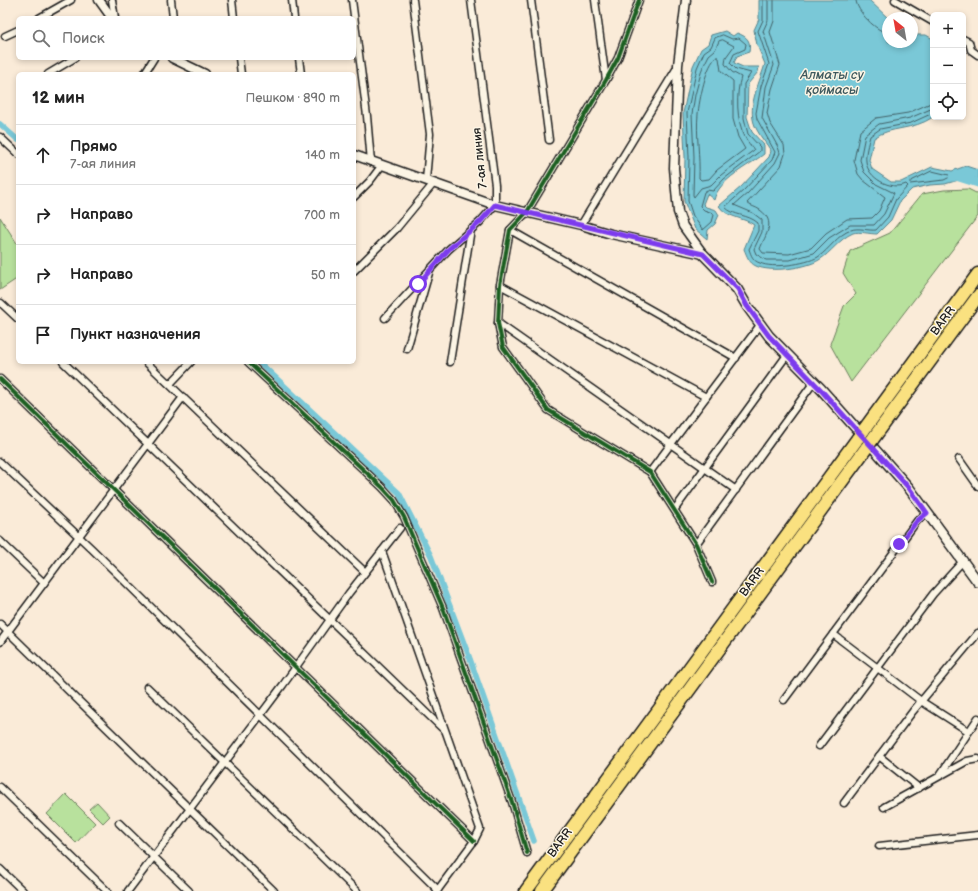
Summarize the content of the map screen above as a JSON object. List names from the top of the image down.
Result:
{
  "streets": {
    "highway": ["BARR"],
    "street": ["7-ая линия"]
  },
  "water": ["Алматы су қоймасы"],
  "north": "top left",
  "page": {
    "map_buttons": ["+", "−"],
    "search": "Поиск",
    "heading": ["12 мин", "Пешком · 890 m"],
    "list": [
      ["Прямо", "7-ая линия", "140 m"],
      ["Направо", "700 m"],
      ["Направо", "50 m"],
      "Пункт назначения"
    ]
  }
}
